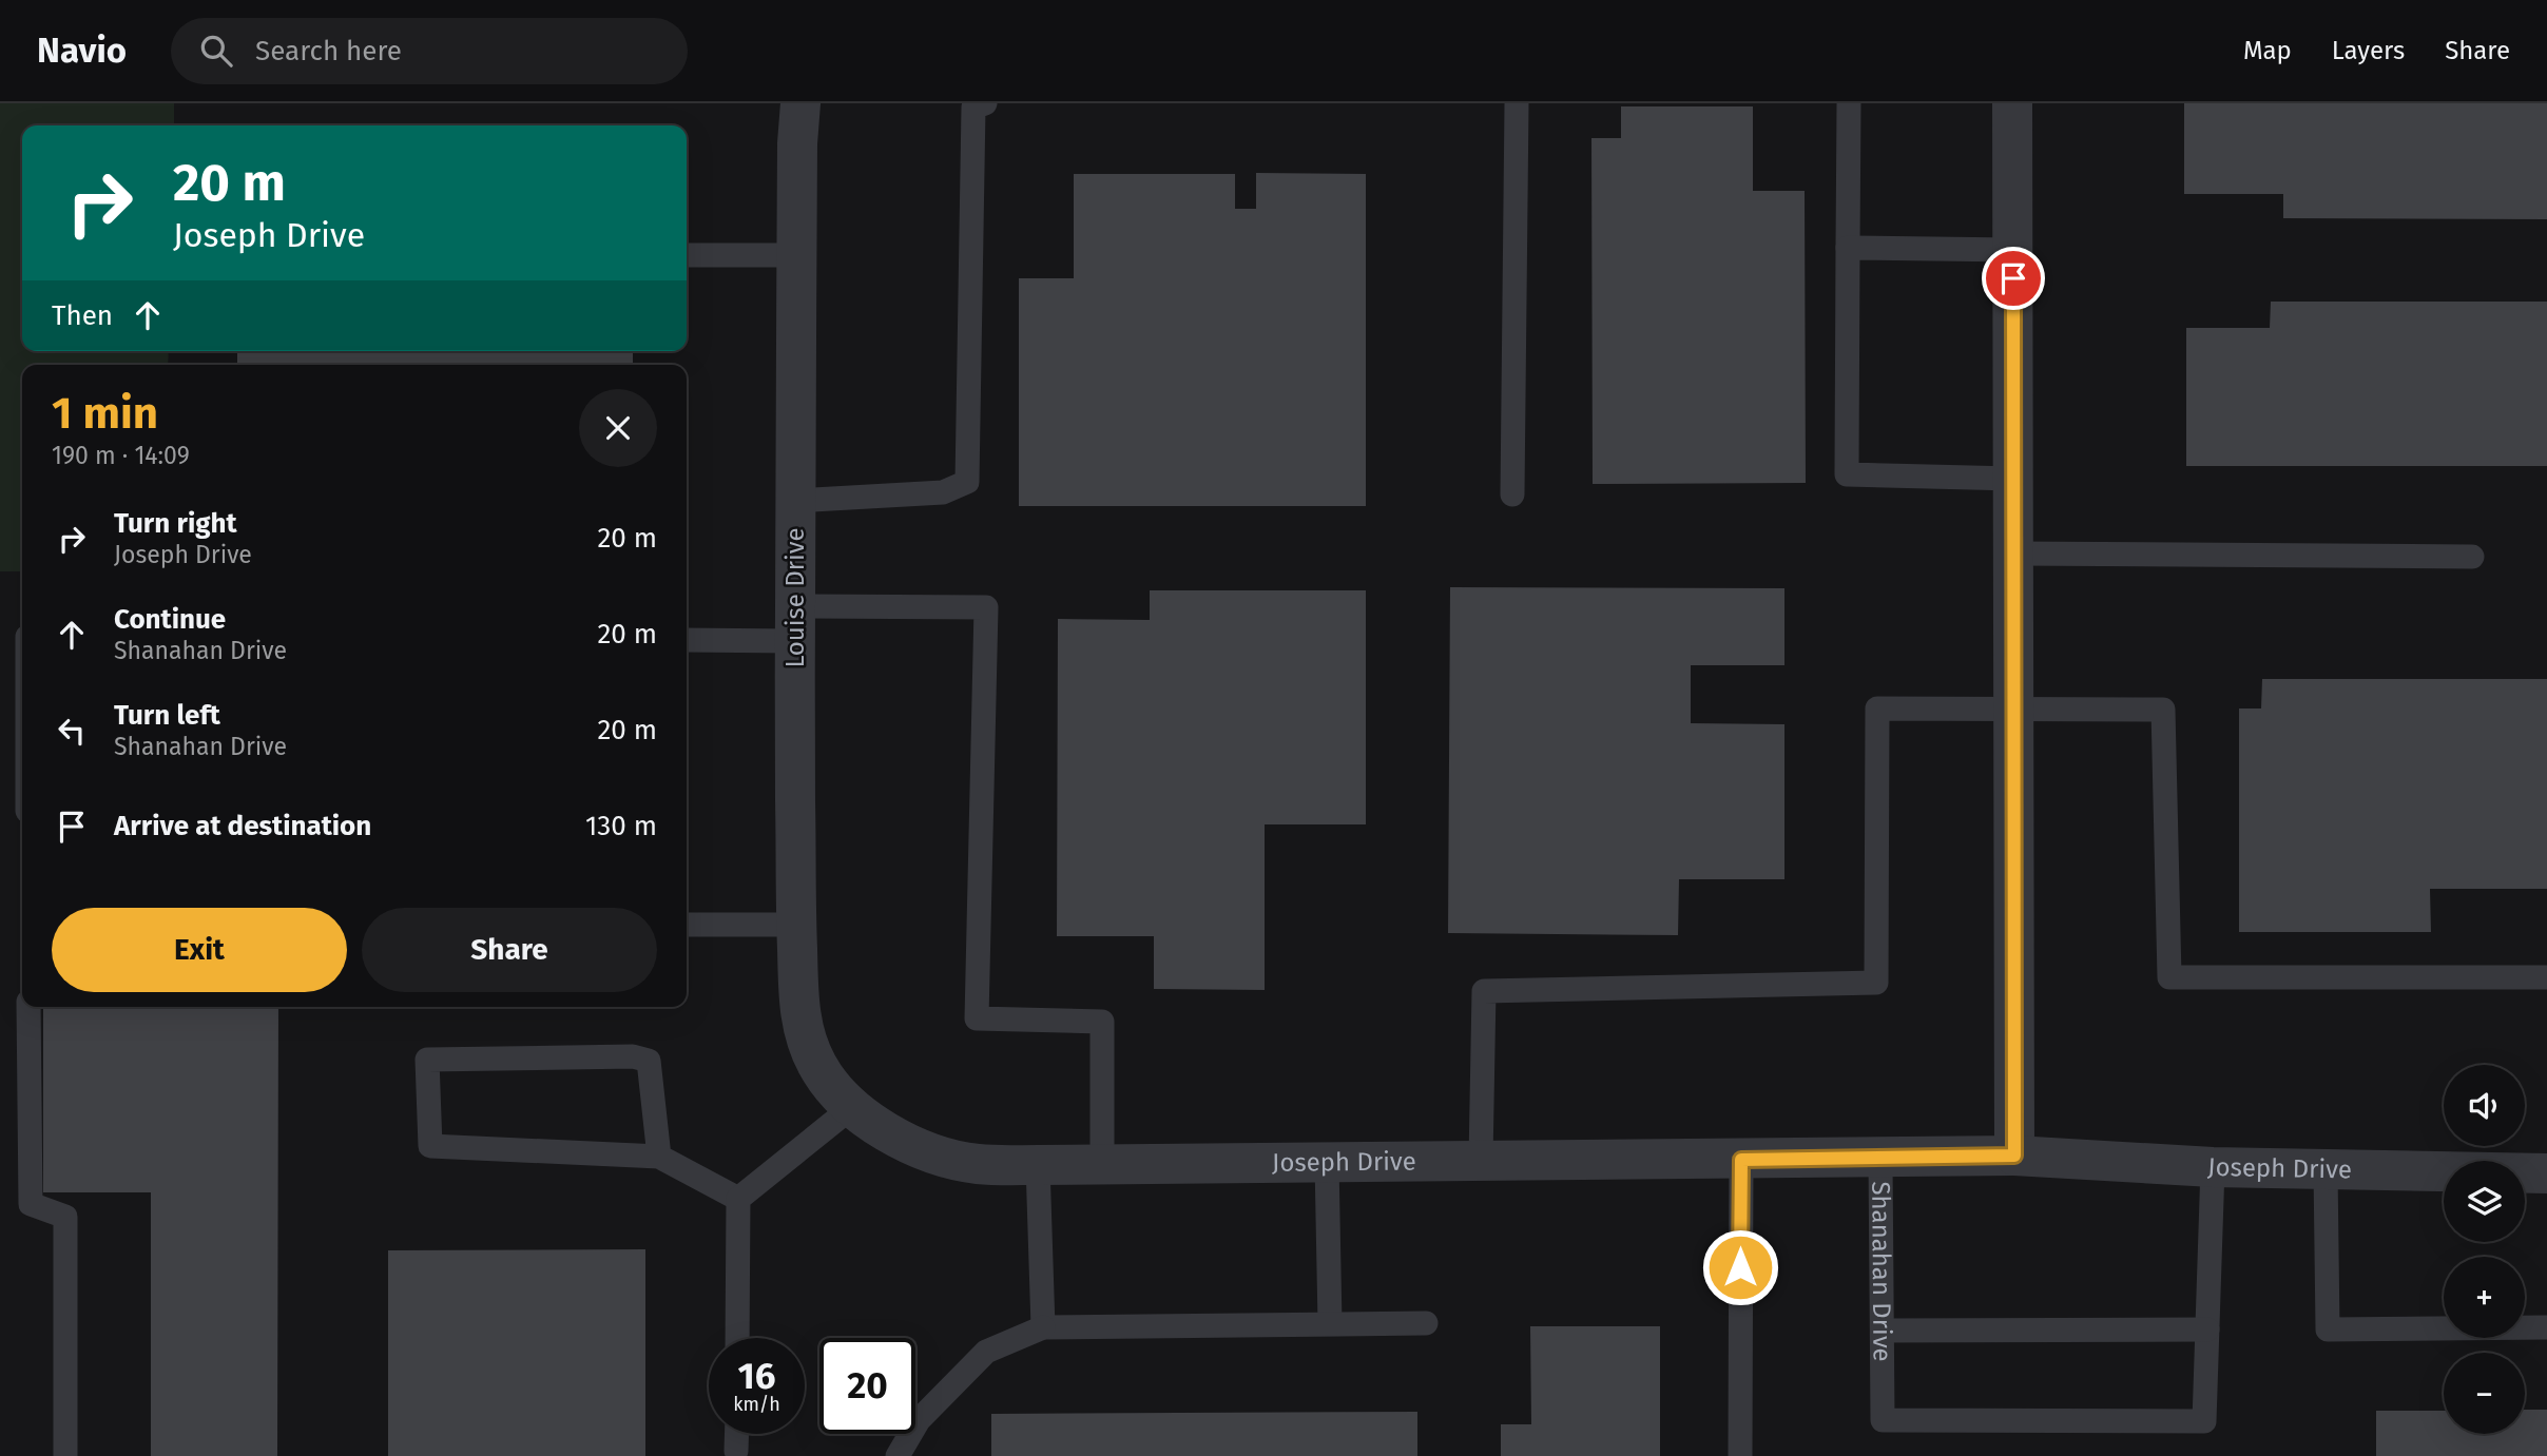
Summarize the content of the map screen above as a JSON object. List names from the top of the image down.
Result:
{
  "streets": {
    "street": ["Louise Drive", "Joseph Drive", "Shanahan Drive"]
  },
  "crossings": [
    ["Louise Drive", "Joseph Drive"],
    ["Joseph Drive", "Shanahan Drive"]
  ],
  "page": {
    "header": "Navio",
    "search": "Search here",
    "nav": ["Map", "Layers", "Share"],
    "turn": ["20 m", "Joseph Drive"],
    "then": "Then",
    "heading": ["1 min", "190 m · 14:09"],
    "list": [
      {
        "name": "Turn right",
        "note": "Joseph Drive",
        "value": "20 m"
      },
      {
        "name": "Continue",
        "note": "Shanahan Drive",
        "value": "20 m"
      },
      {
        "name": "Turn left",
        "note": "Shanahan Drive",
        "value": "20 m"
      },
      {
        "name": "Arrive at destination",
        "value": "130 m"
      }
    ],
    "buttons": ["Exit", "Share"],
    "map_buttons": ["+", "−"],
    "speed": "16 km/h",
    "limit": "20"
  }
}
